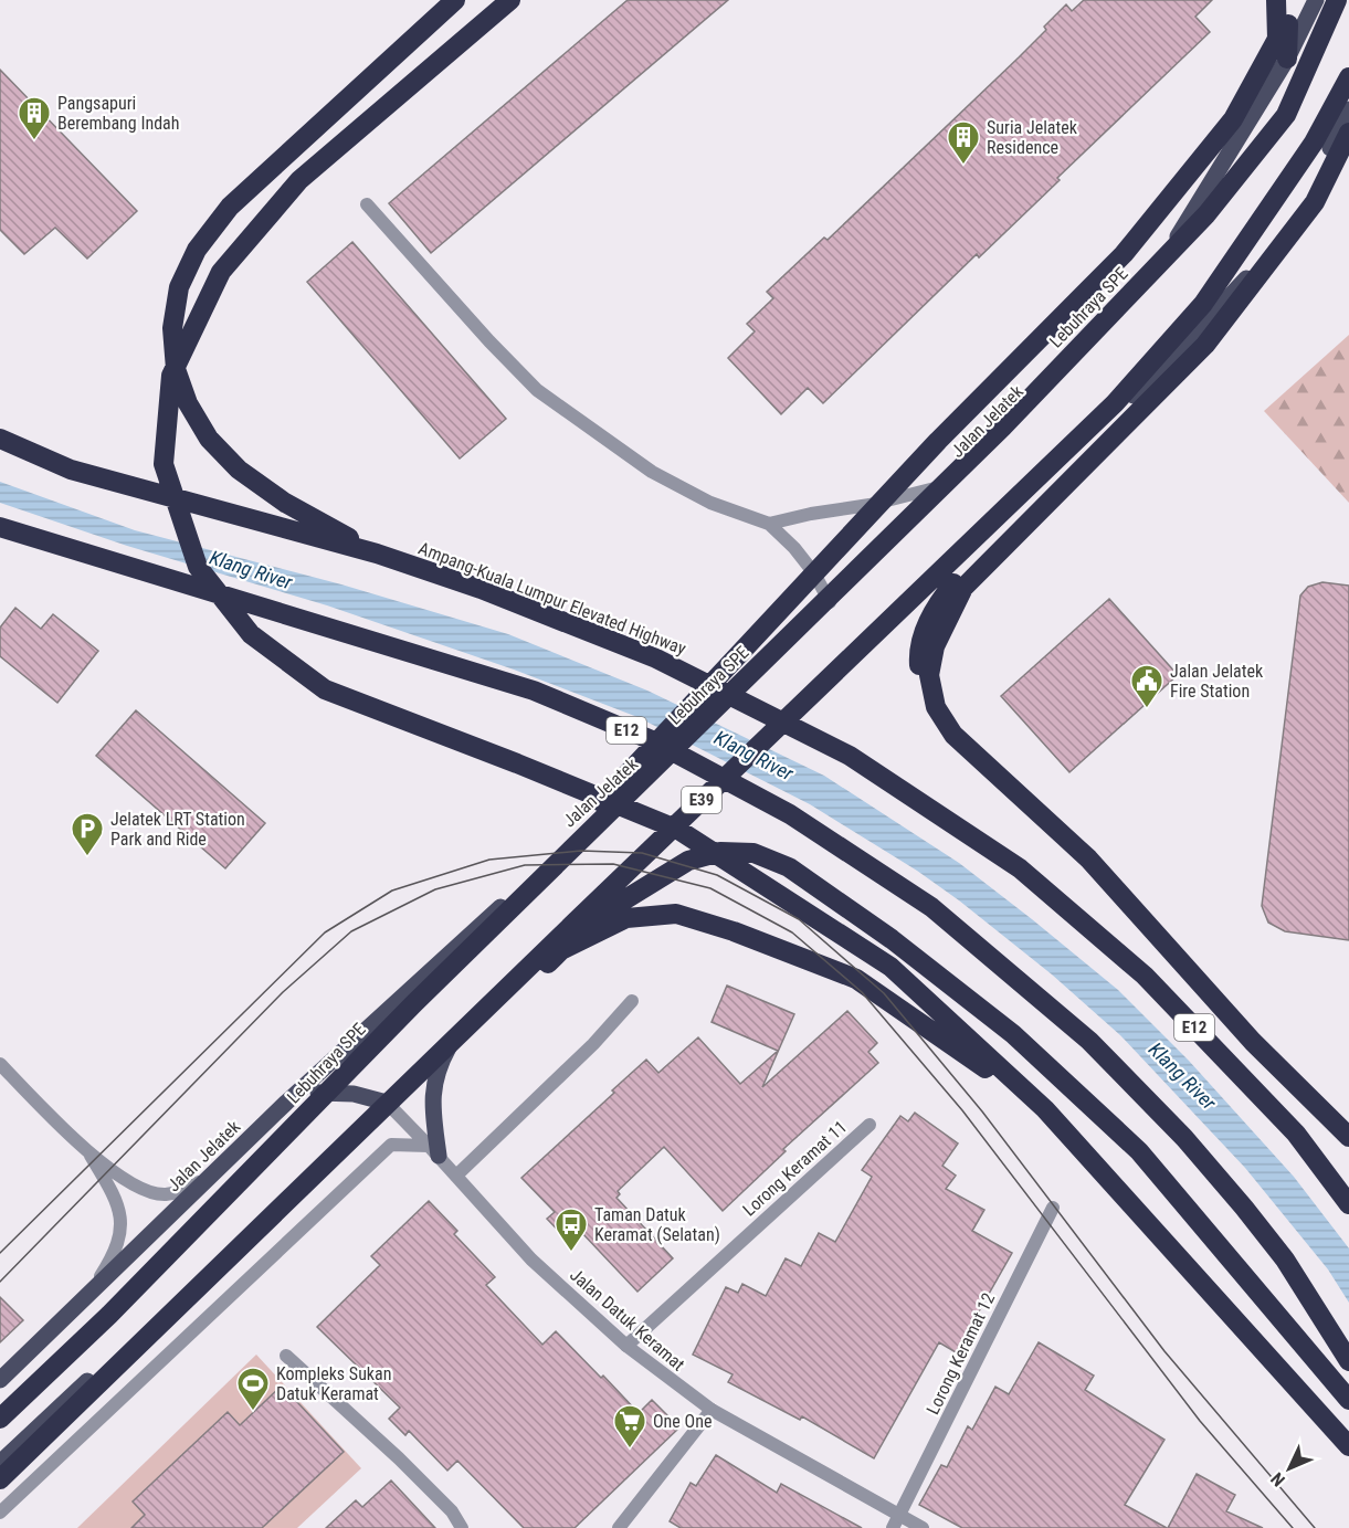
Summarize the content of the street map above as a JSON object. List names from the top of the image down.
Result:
{
  "streets": {
    "highway": [
      "Lebuhraya SPE",
      "Ampang-Kuala Lumpur Elevated Highway",
      "E12",
      "E39"
    ],
    "main road": ["Jalan Jelatek"],
    "street": ["Lorong Keramat 11", "Jalan Datuk Keramat", "Lorong Keramat 12"]
  },
  "crossings": [
    ["Lorong Keramat 11", "Jalan Datuk Keramat"],
    ["Jalan Datuk Keramat", "Lorong Keramat 12"]
  ],
  "water": ["Klang River"],
  "places": {
    "building": ["Pangsapuri Berembang Indah", "Suria Jelatek Residence"],
    "public building": ["Jalan Jelatek Fire Station"],
    "parking": ["Jelatek LRT Station Park and Ride"],
    "bus stop": ["Taman Datuk Keramat (Selatan)"],
    "sports": ["Kompleks Sukan Datuk Keramat"],
    "supermarket": ["One One"]
  },
  "north": "bottom left"
}
